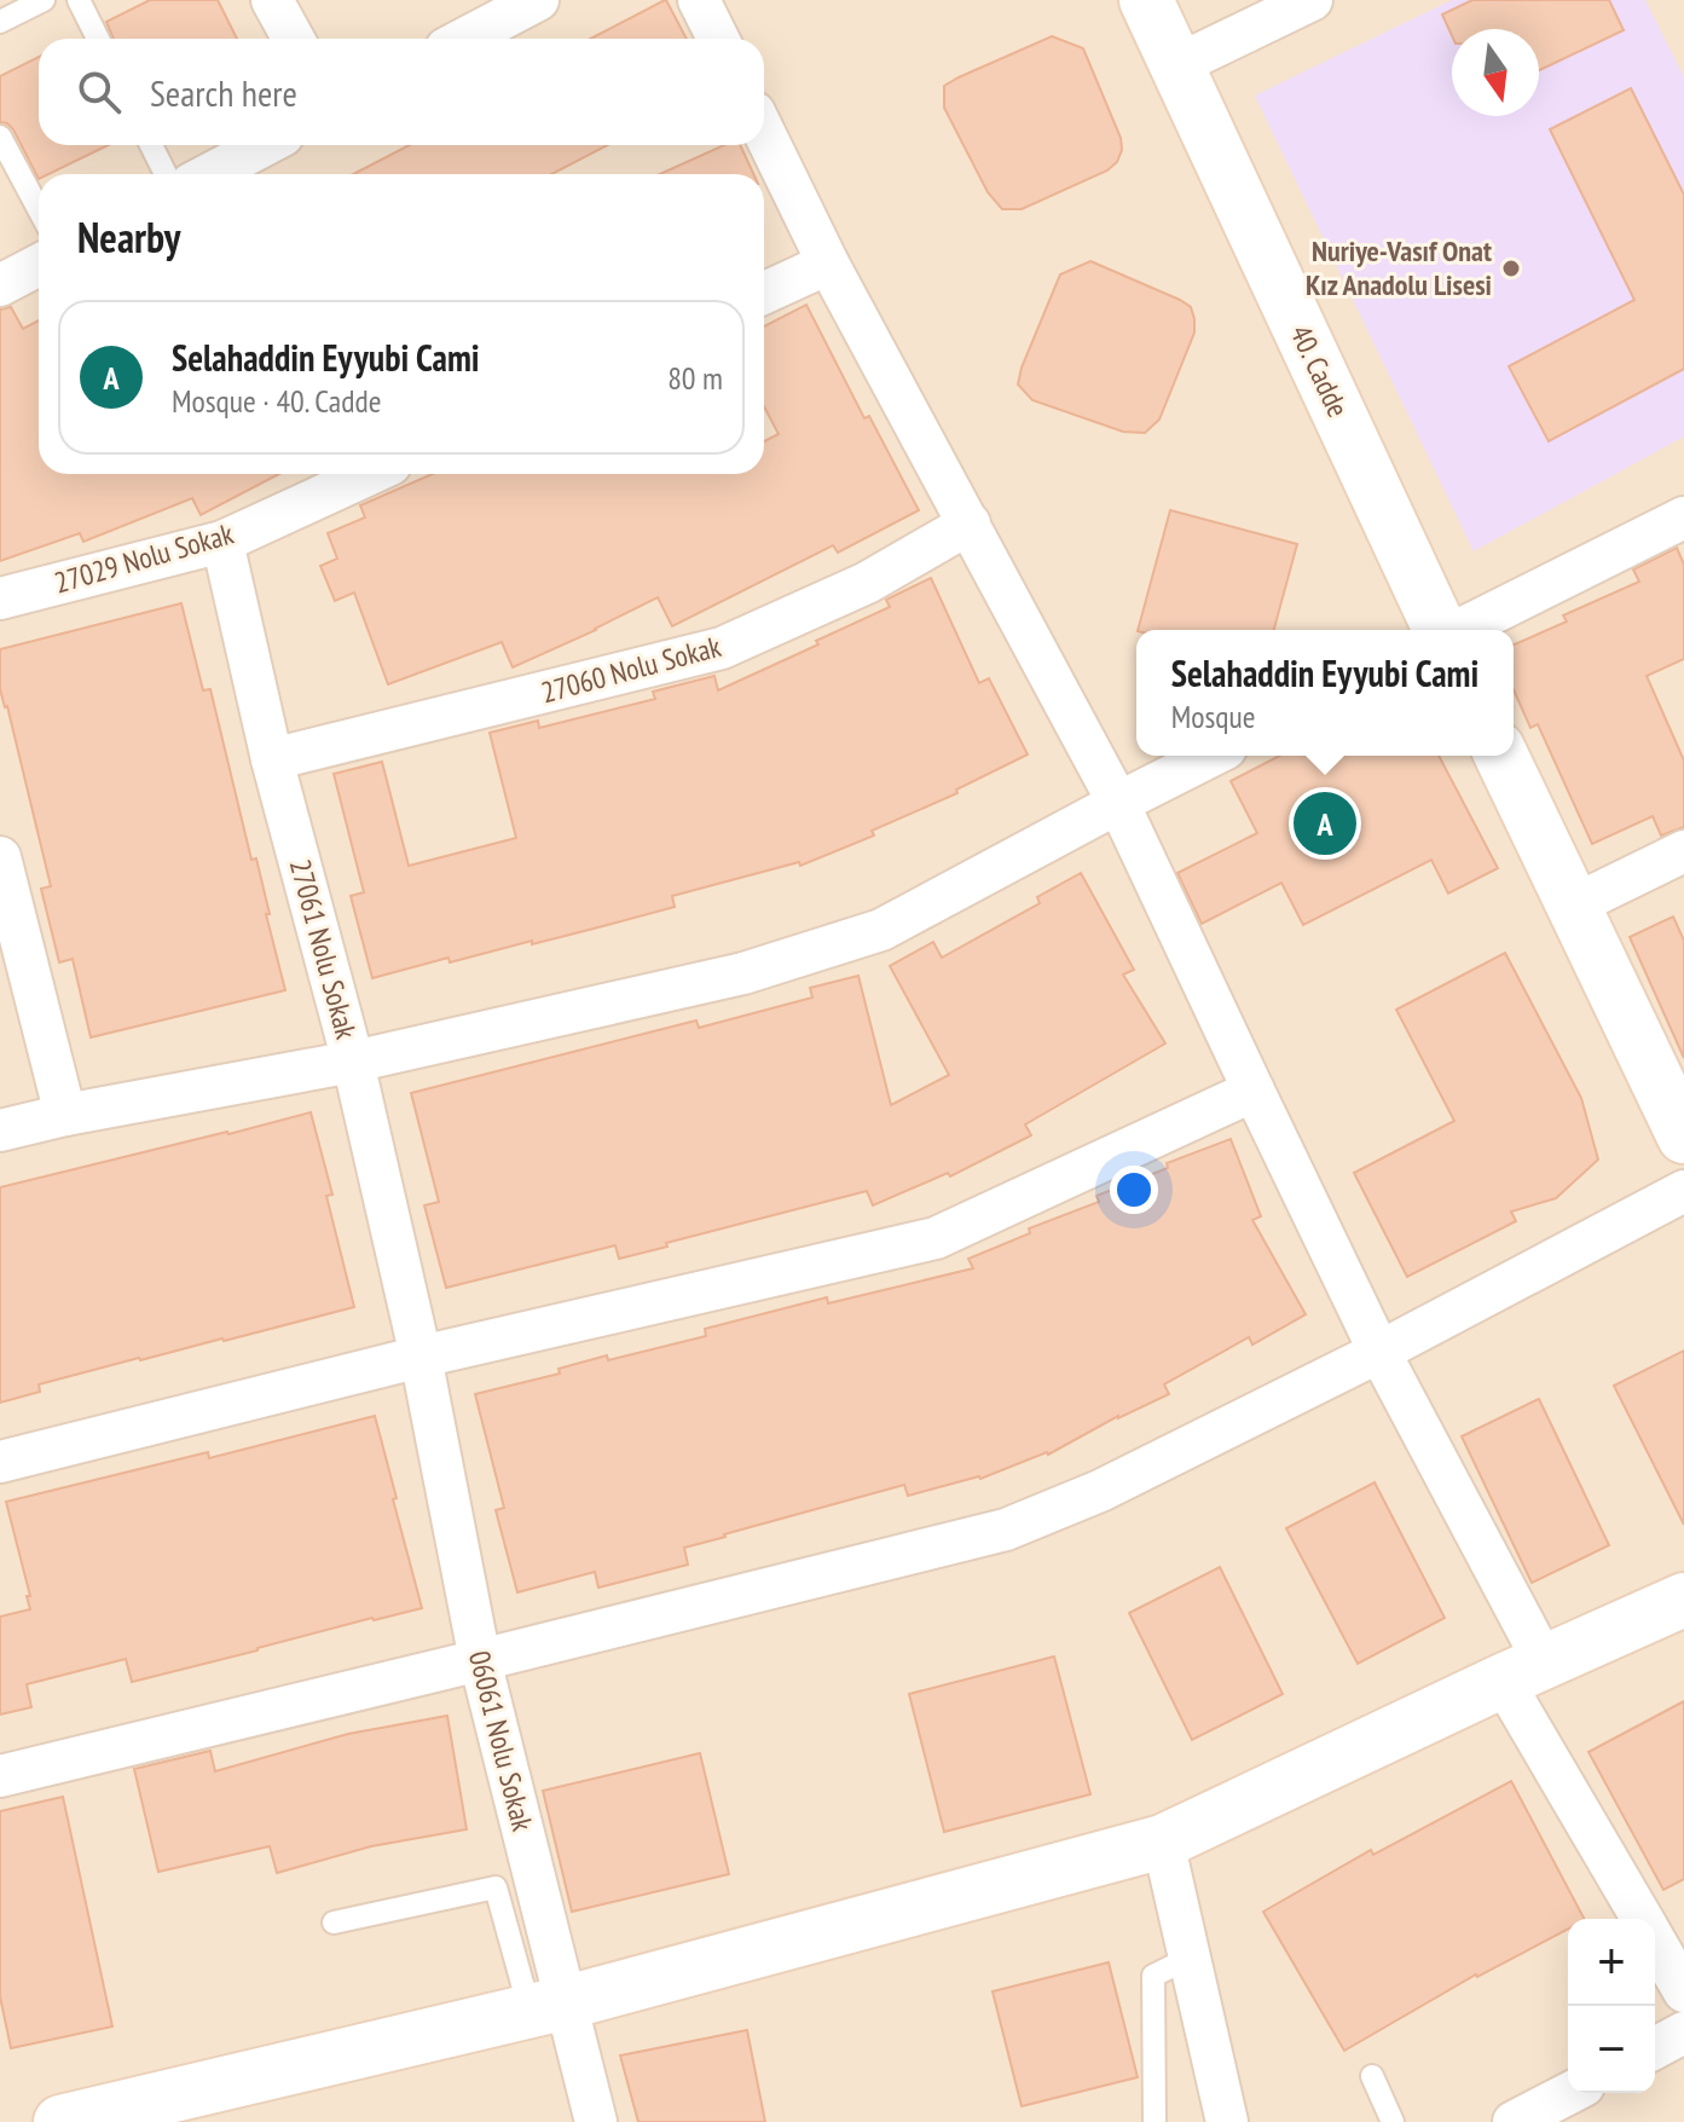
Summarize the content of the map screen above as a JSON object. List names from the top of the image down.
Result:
{
  "streets": {
    "street": [
      "40. Cadde",
      "27029 Nolu Sokak",
      "27060 Nolu Sokak",
      "27061 Nolu Sokak",
      "06061 Nolu Sokak"
    ]
  },
  "crossings": [
    ["27029 Nolu Sokak", "27061 Nolu Sokak"],
    ["27060 Nolu Sokak", "27061 Nolu Sokak"],
    ["27061 Nolu Sokak", "06061 Nolu Sokak"]
  ],
  "places": ["Nuriye-Vasıf Onat Kız Anadolu Lisesi"],
  "north": "bottom",
  "page": {
    "search": "Search here",
    "heading": "Nearby",
    "list": [
      {
        "mark": "A",
        "name": "Selahaddin Eyyubi Cami",
        "note": "Mosque · 40. Cadde",
        "value": "80 m"
      }
    ],
    "popup": ["Selahaddin Eyyubi Cami", "Mosque"],
    "pins": "A",
    "map_buttons": ["+", "−"]
  }
}
